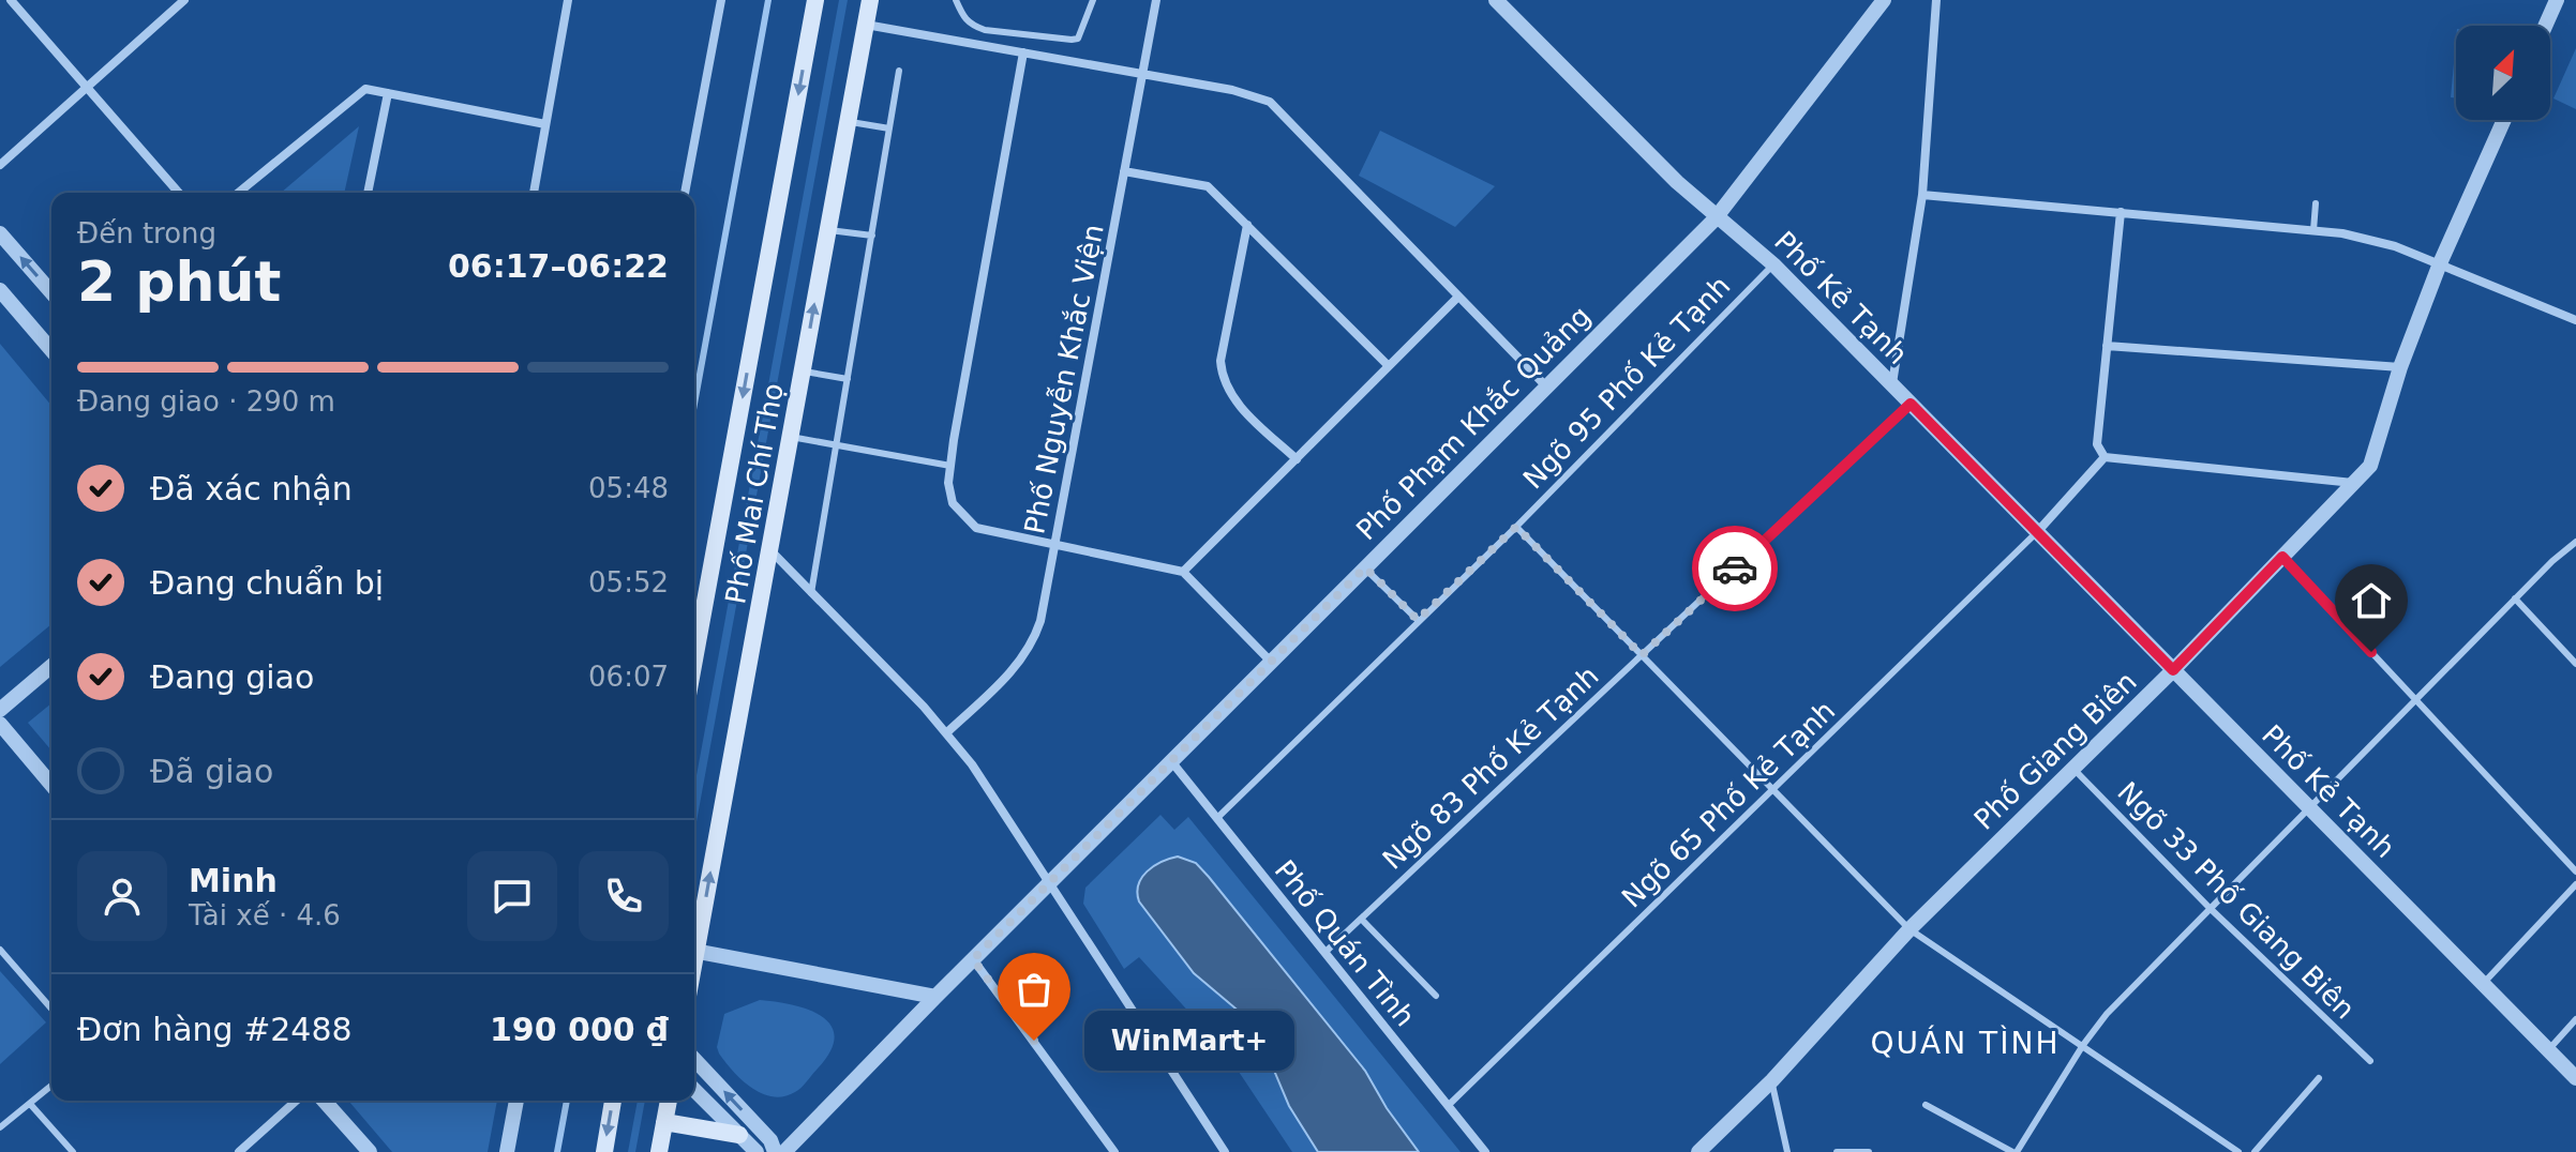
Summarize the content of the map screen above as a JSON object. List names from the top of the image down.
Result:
{
  "streets": {
    "main road": ["Phố Mai Chí Thọ"],
    "street": [
      "Phố Kẻ Tạnh",
      "Phố Nguyễn Khắc Viện",
      "Phố Phạm Khắc Quảng",
      "Phố Giang Biên",
      "Phố Quán Tình"
    ],
    "lane": [
      "Ngõ 95 Phố Kẻ Tạnh",
      "Ngõ 83 Phố Kẻ Tạnh",
      "Ngõ 65 Phố Kẻ Tạnh",
      "Ngõ 33 Phố Giang Biên"
    ]
  },
  "crossings": [
    ["Phố Kẻ Tạnh", "Ngõ 95 Phố Kẻ Tạnh"],
    ["Phố Kẻ Tạnh", "Phố Phạm Khắc Quảng"],
    ["Phố Kẻ Tạnh", "Phố Giang Biên"],
    ["Phố Kẻ Tạnh", "Ngõ 83 Phố Kẻ Tạnh"],
    ["Phố Kẻ Tạnh", "Ngõ 65 Phố Kẻ Tạnh"],
    ["Ngõ 95 Phố Kẻ Tạnh", "Phố Quán Tình"],
    ["Phố Phạm Khắc Quảng", "Phố Quán Tình"],
    ["Phố Giang Biên", "Ngõ 33 Phố Giang Biên"],
    ["Ngõ 83 Phố Kẻ Tạnh", "Phố Quán Tình"],
    ["Ngõ 65 Phố Kẻ Tạnh", "Phố Quán Tình"]
  ],
  "districts": ["QUÁN TÌNH"],
  "places": ["WinMart+"],
  "north": "top right",
  "page": {
    "heading": ["2 phút", "Đến trong", "06:17–06:22"],
    "panel": [
      "Minh",
      "Tài xế · 4.6",
      "Đơn hàng #2488",
      "190 000 ₫"
    ],
    "bar": "Đang giao · 290 m",
    "list": [
      ["Đã xác nhận", "05:48"],
      ["Đang chuẩn bị", "05:52"],
      ["Đang giao", "06:07"],
      "Đã giao"
    ],
    "bubble": "WinMart+"
  }
}
